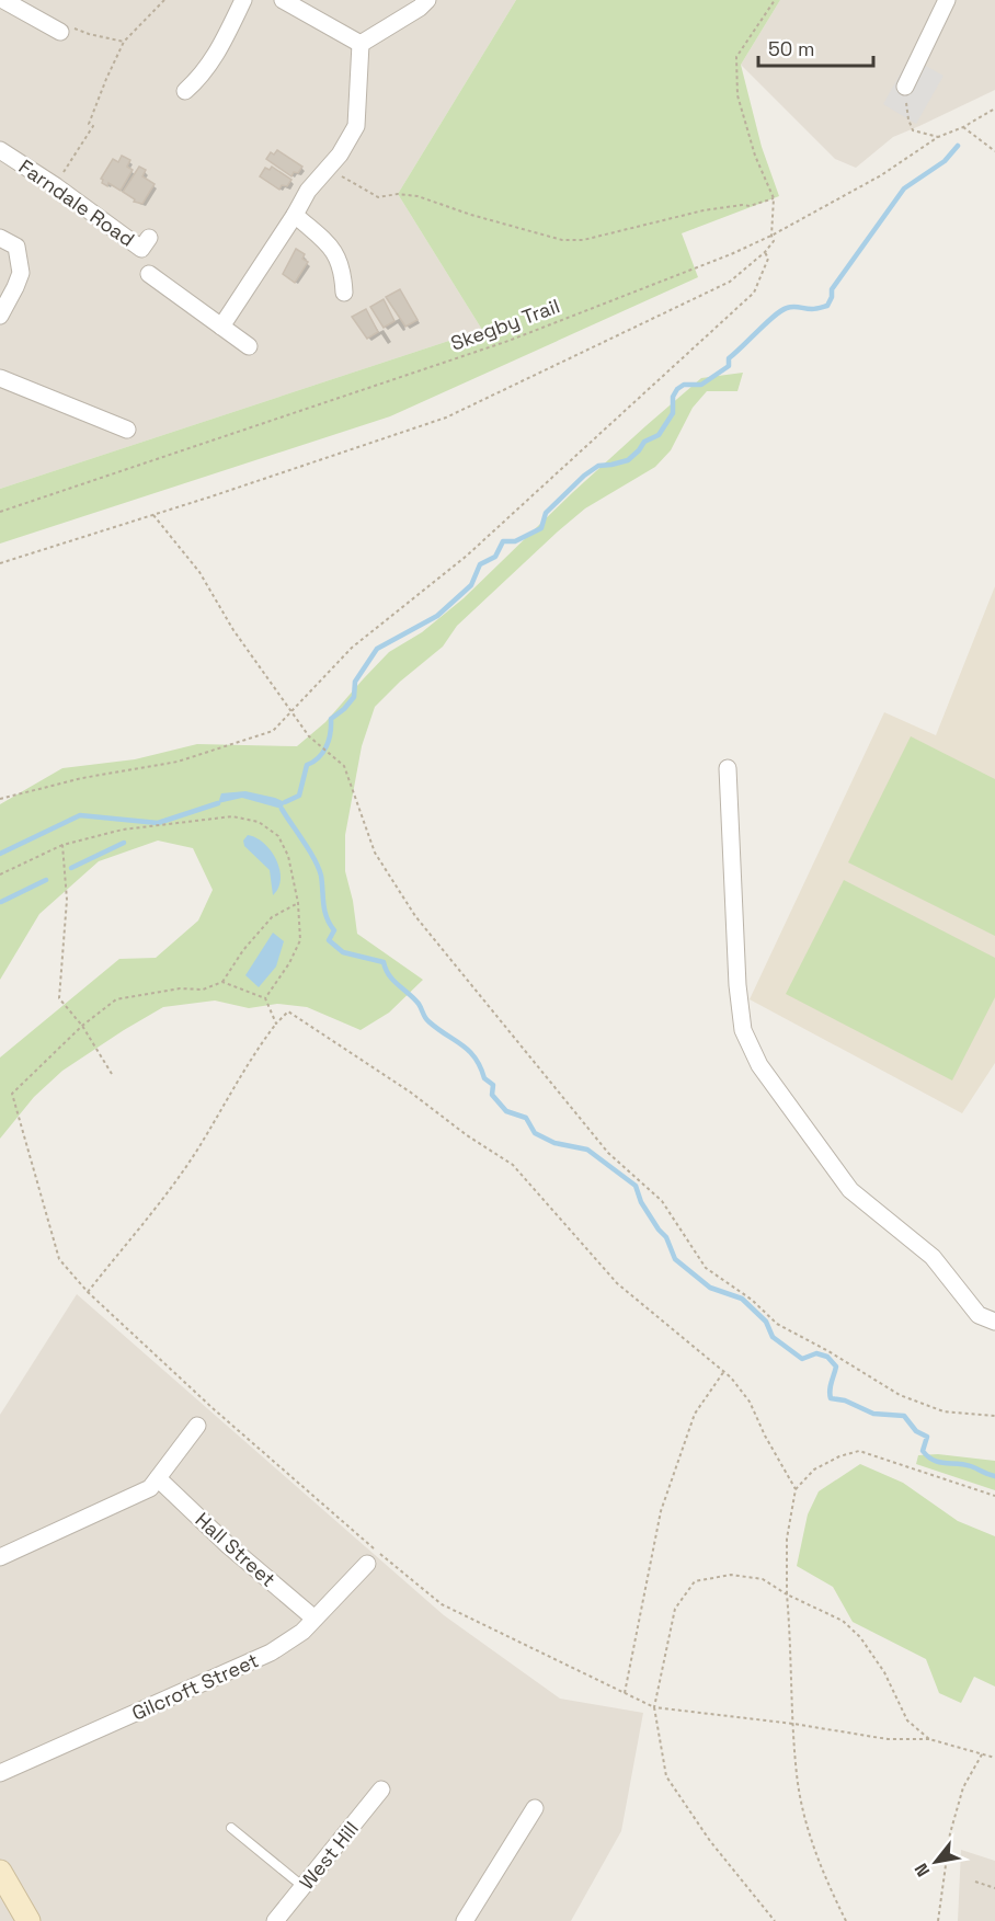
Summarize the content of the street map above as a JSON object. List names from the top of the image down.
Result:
{
  "streets": {
    "street": [
      "Farndale Road",
      "Hall Street",
      "Gilcroft Street",
      "West Hill"
    ],
    "path": ["Skegby Trail"]
  },
  "crossings": [
    ["Hall Street", "Gilcroft Street"]
  ],
  "scale_bar": "50 m",
  "north": "bottom left"
}
